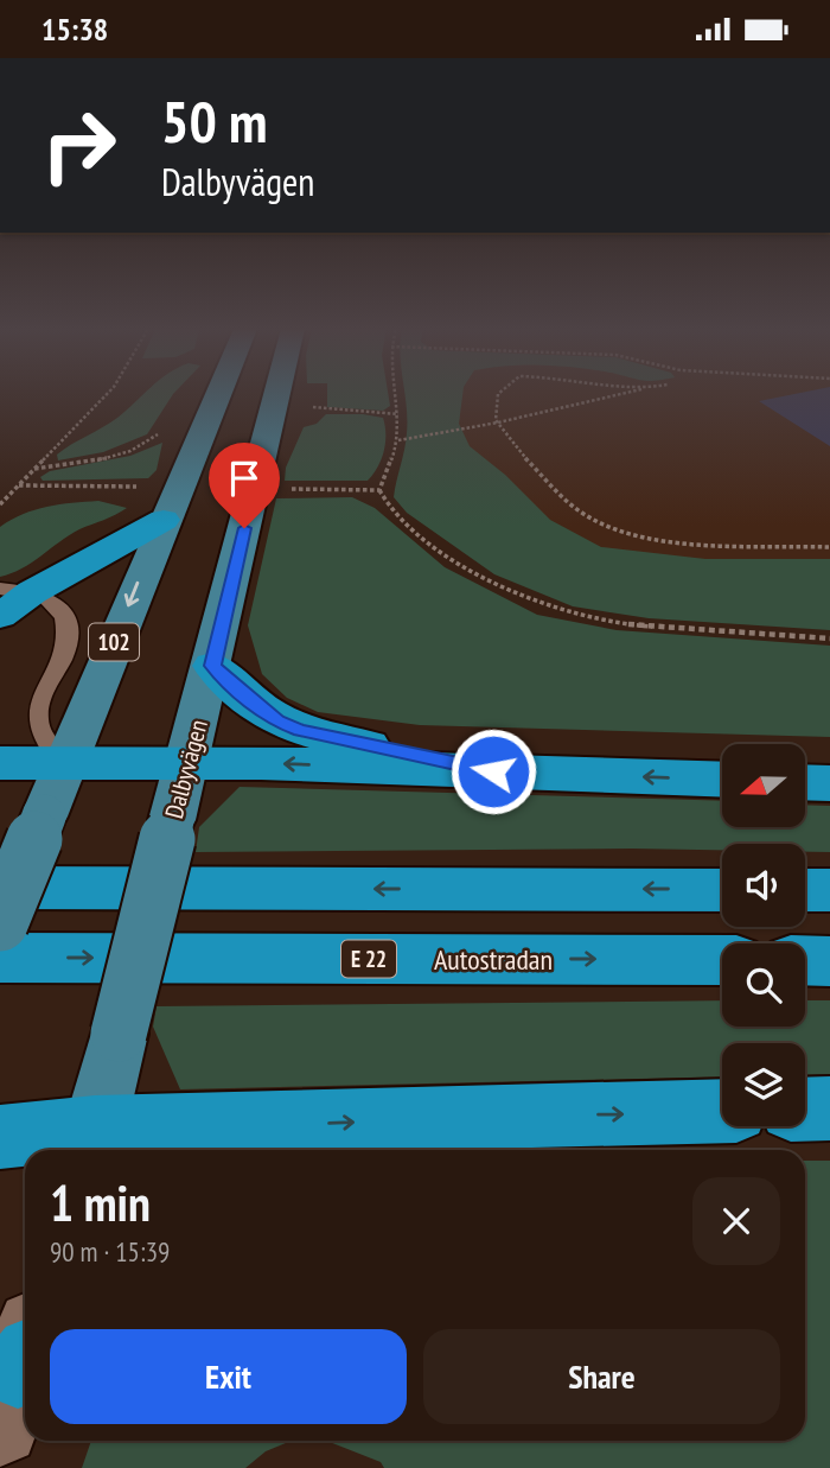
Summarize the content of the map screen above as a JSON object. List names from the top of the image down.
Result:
{
  "streets": {
    "highway": ["E 22", "Autostradan"],
    "main road": ["102", "Dalbyvägen"]
  },
  "north": "left",
  "page": {
    "status": "15:38",
    "turn": ["50 m", "Dalbyvägen"],
    "heading": ["1 min", "90 m · 15:39"],
    "buttons": ["Exit", "Share"]
  }
}
